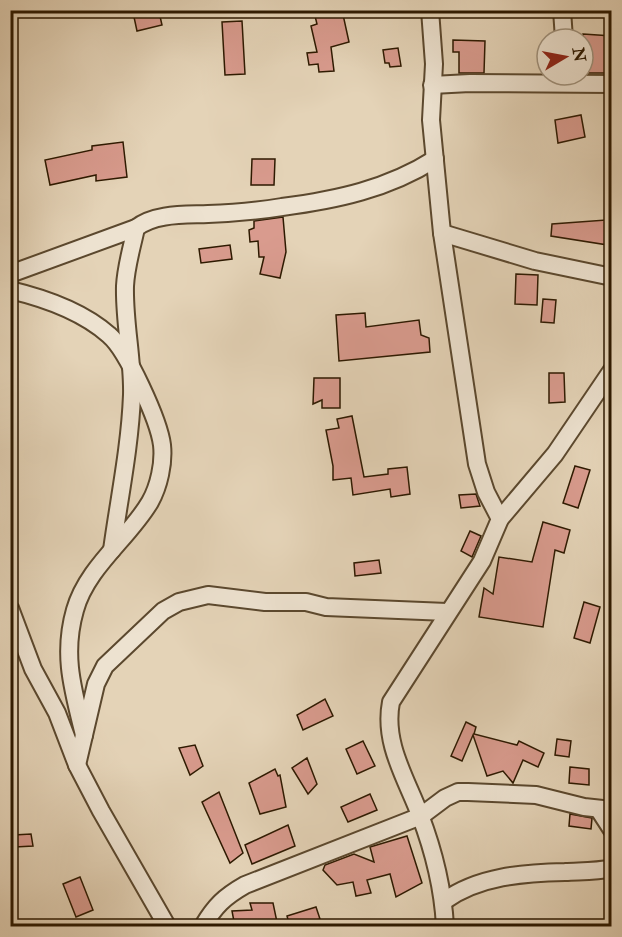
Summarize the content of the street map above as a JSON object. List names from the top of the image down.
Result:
{
  "north": "right"
}
